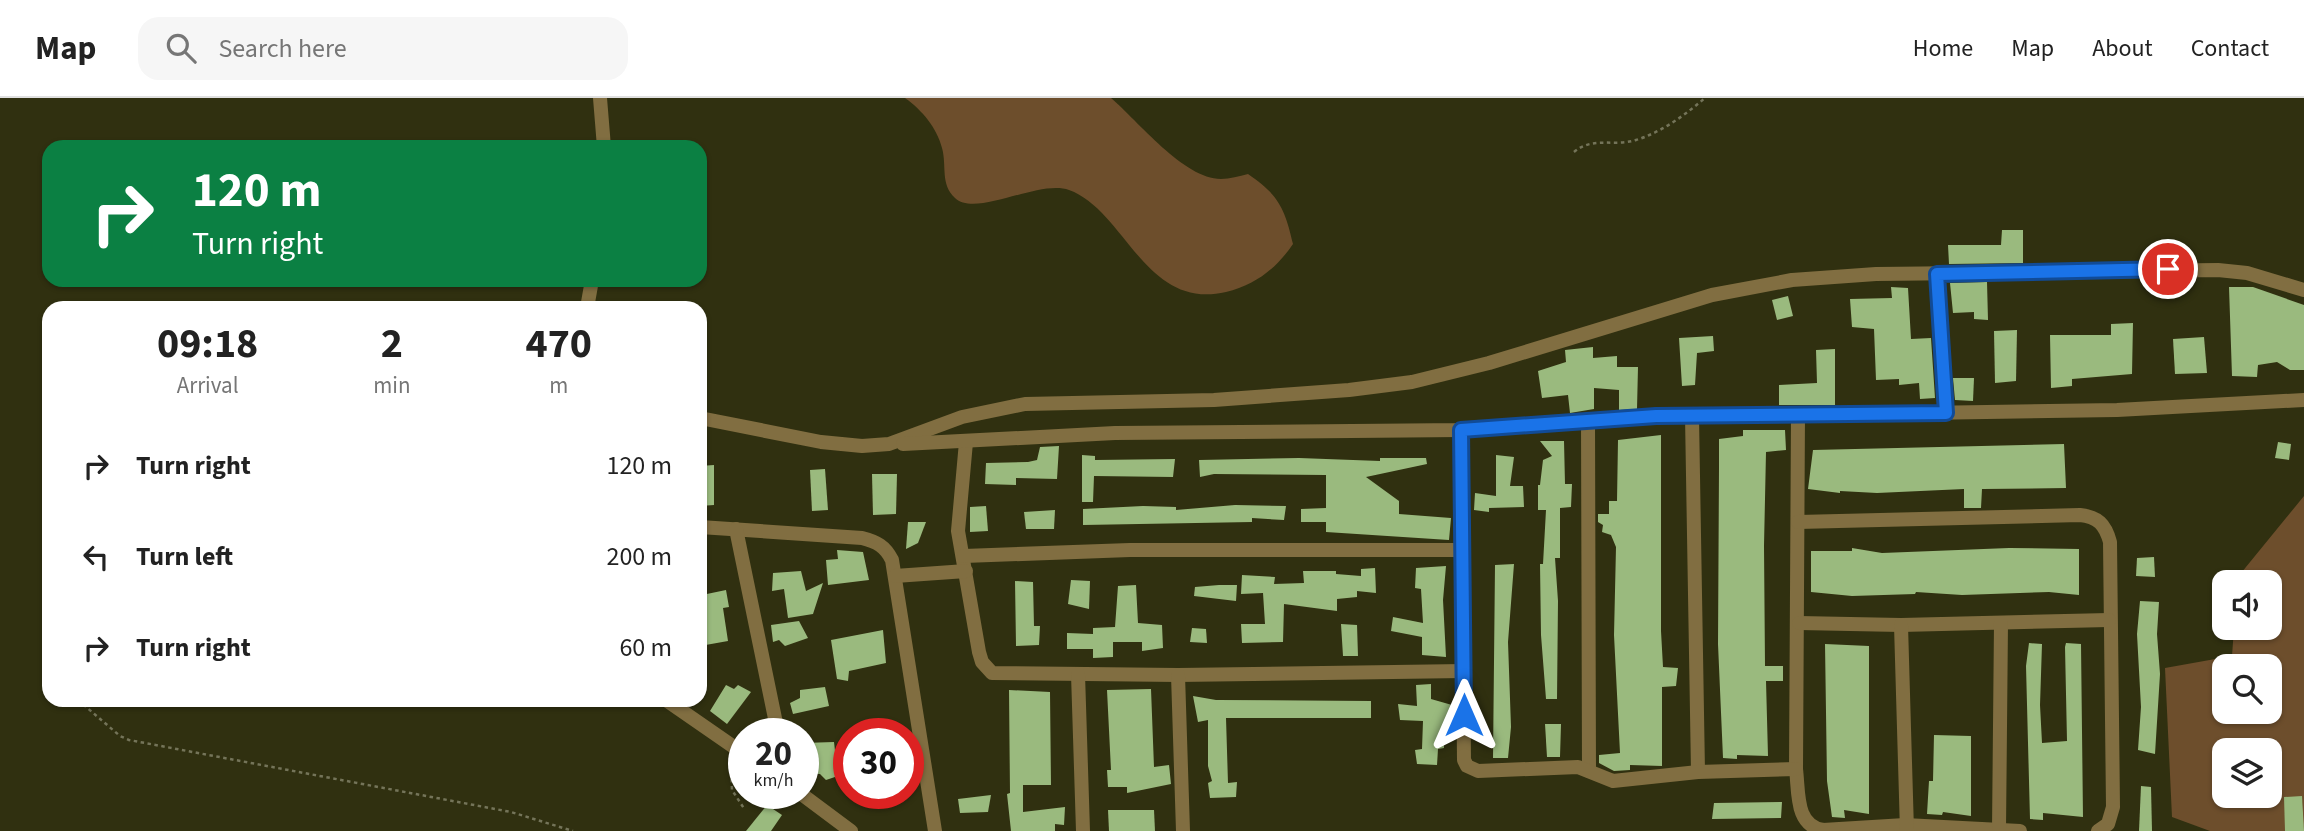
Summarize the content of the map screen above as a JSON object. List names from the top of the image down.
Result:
{
  "page": {
    "header": "Map",
    "search": "Search here",
    "nav": [
      "Home",
      "Map",
      "About",
      "Contact"
    ],
    "turn": ["120 m", "Turn right"],
    "eta": [
      "09:18",
      "Arrival",
      "2",
      "min",
      "470",
      "m"
    ],
    "list": [
      {
        "name": "Turn right",
        "value": "120 m"
      },
      {
        "name": "Turn left",
        "value": "200 m"
      },
      {
        "name": "Turn right",
        "value": "60 m"
      }
    ],
    "speed": "20 km/h",
    "limit": "30"
  }
}
